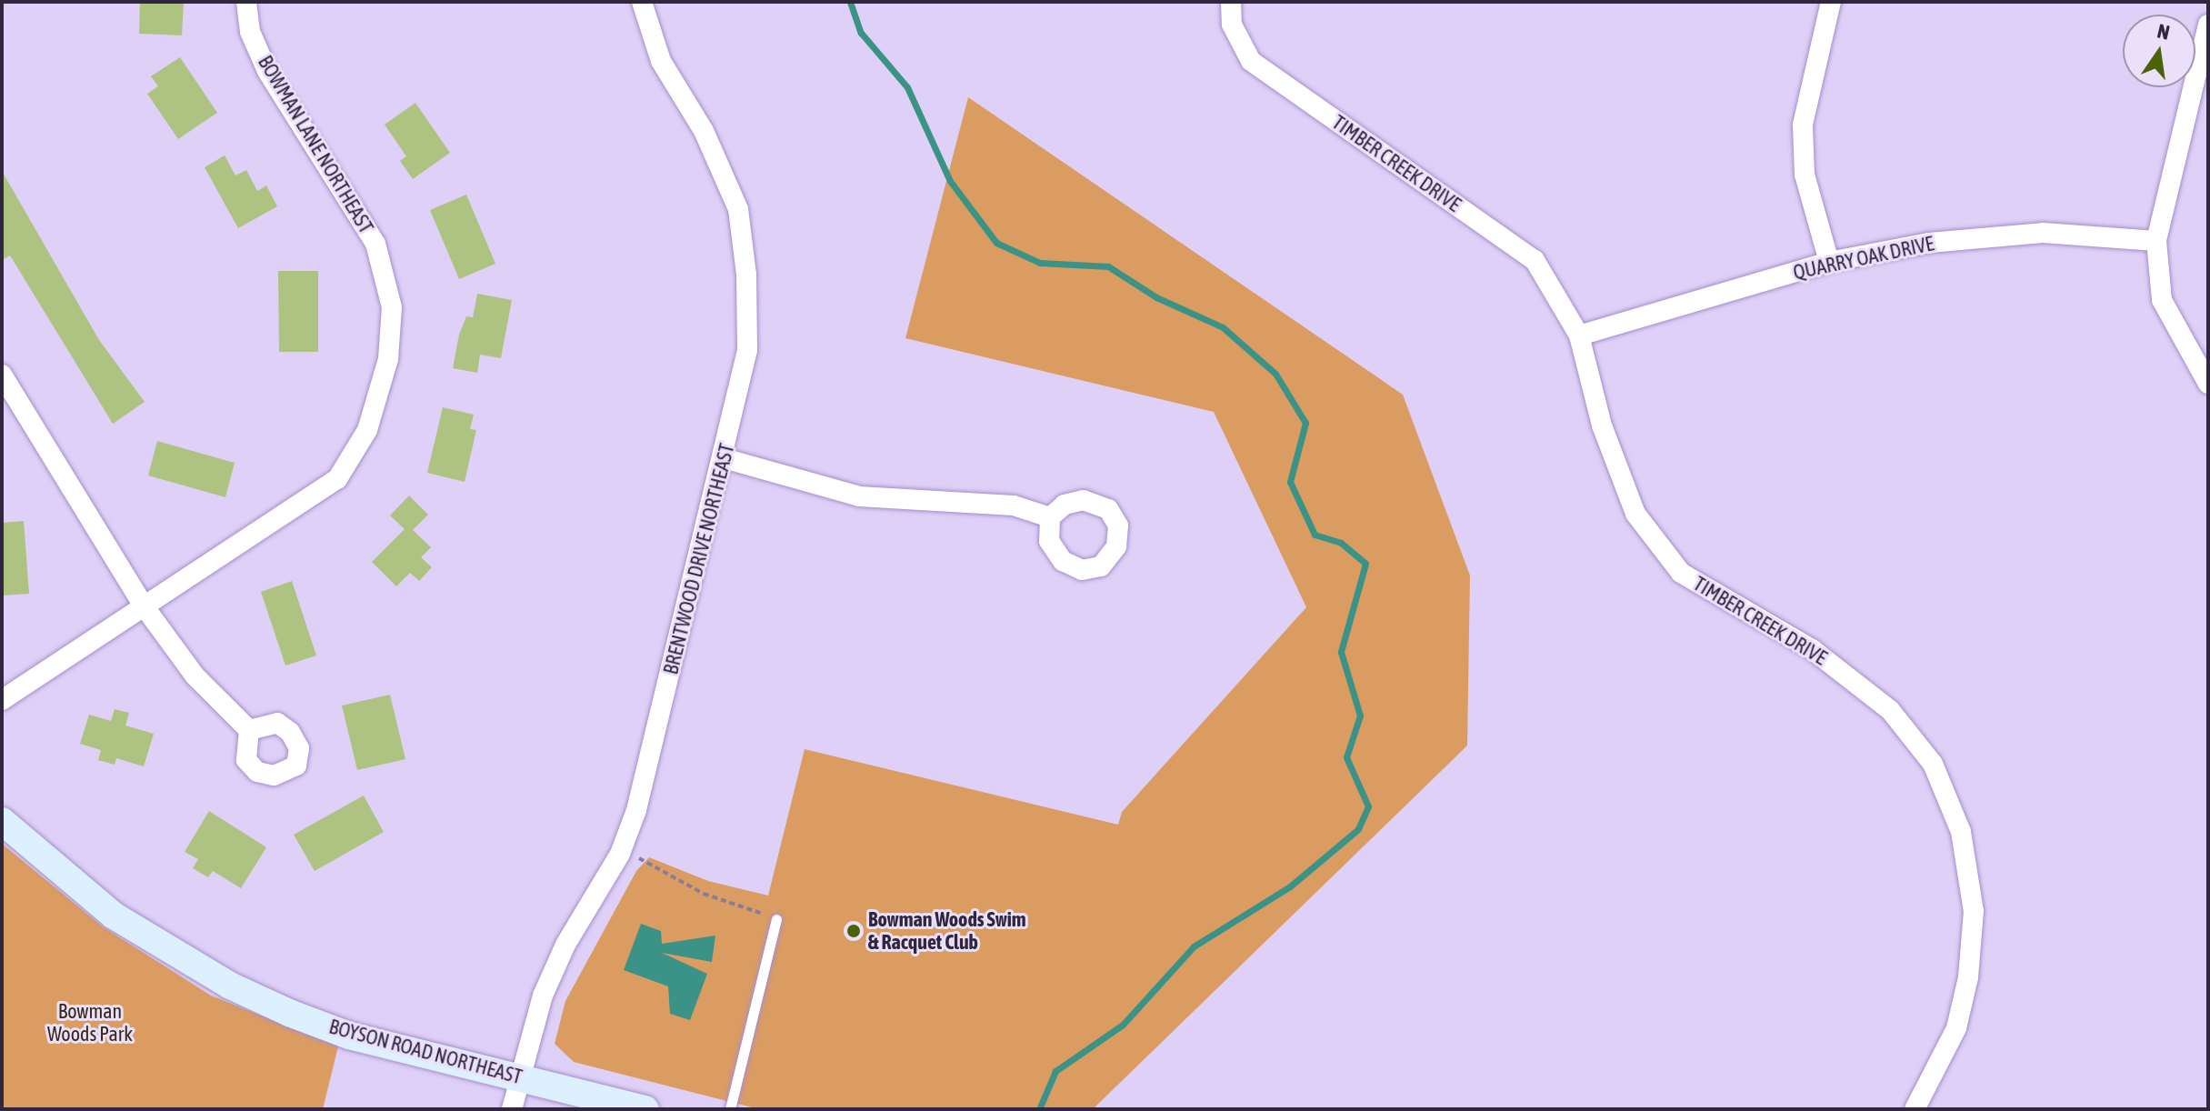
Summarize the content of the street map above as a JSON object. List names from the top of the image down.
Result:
{
  "streets": {
    "main road": ["BOYSON ROAD NORTHEAST"],
    "street": [
      "BOWMAN LANE NORTHEAST",
      "TIMBER CREEK DRIVE",
      "QUARRY OAK DRIVE",
      "BRENTWOOD DRIVE NORTHEAST"
    ]
  },
  "crossings": [
    ["TIMBER CREEK DRIVE", "QUARRY OAK DRIVE"],
    ["BRENTWOOD DRIVE NORTHEAST", "BOYSON ROAD NORTHEAST"]
  ],
  "parks": ["Bowman Woods Park"],
  "places": ["Bowman Woods Swim & Racquet Club"],
  "north": "top"
}
